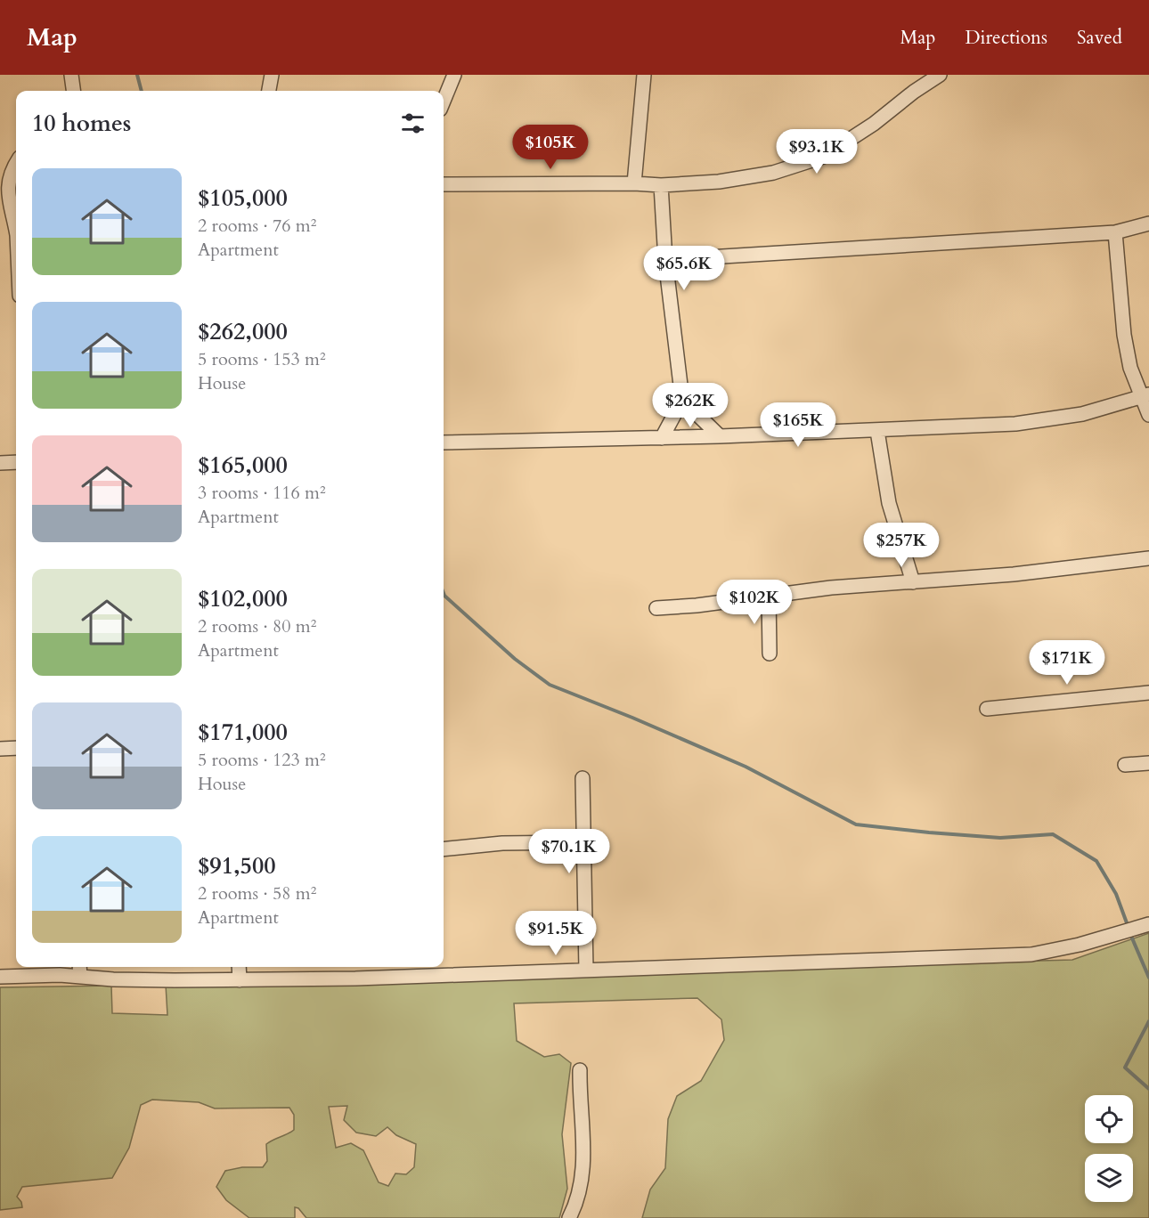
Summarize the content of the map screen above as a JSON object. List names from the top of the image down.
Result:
{
  "page": {
    "header": "Map",
    "nav": ["Map", "Directions", "Saved"],
    "heading": "10 homes",
    "price": [
      "$105K",
      "$93.1K",
      "$65.6K",
      "$262K",
      "$165K",
      "$257K",
      "$102K",
      "$171K",
      "$70.1K",
      "$91.5K"
    ],
    "list": [
      {
        "name": "$105,000",
        "note": "2 rooms · 76 m² · Apartment"
      },
      {
        "name": "$262,000",
        "note": "5 rooms · 153 m² · House"
      },
      {
        "name": "$165,000",
        "note": "3 rooms · 116 m² · Apartment"
      },
      {
        "name": "$102,000",
        "note": "2 rooms · 80 m² · Apartment"
      },
      {
        "name": "$171,000",
        "note": "5 rooms · 123 m² · House"
      },
      {
        "name": "$91,500",
        "note": "2 rooms · 58 m² · Apartment"
      }
    ]
  }
}
